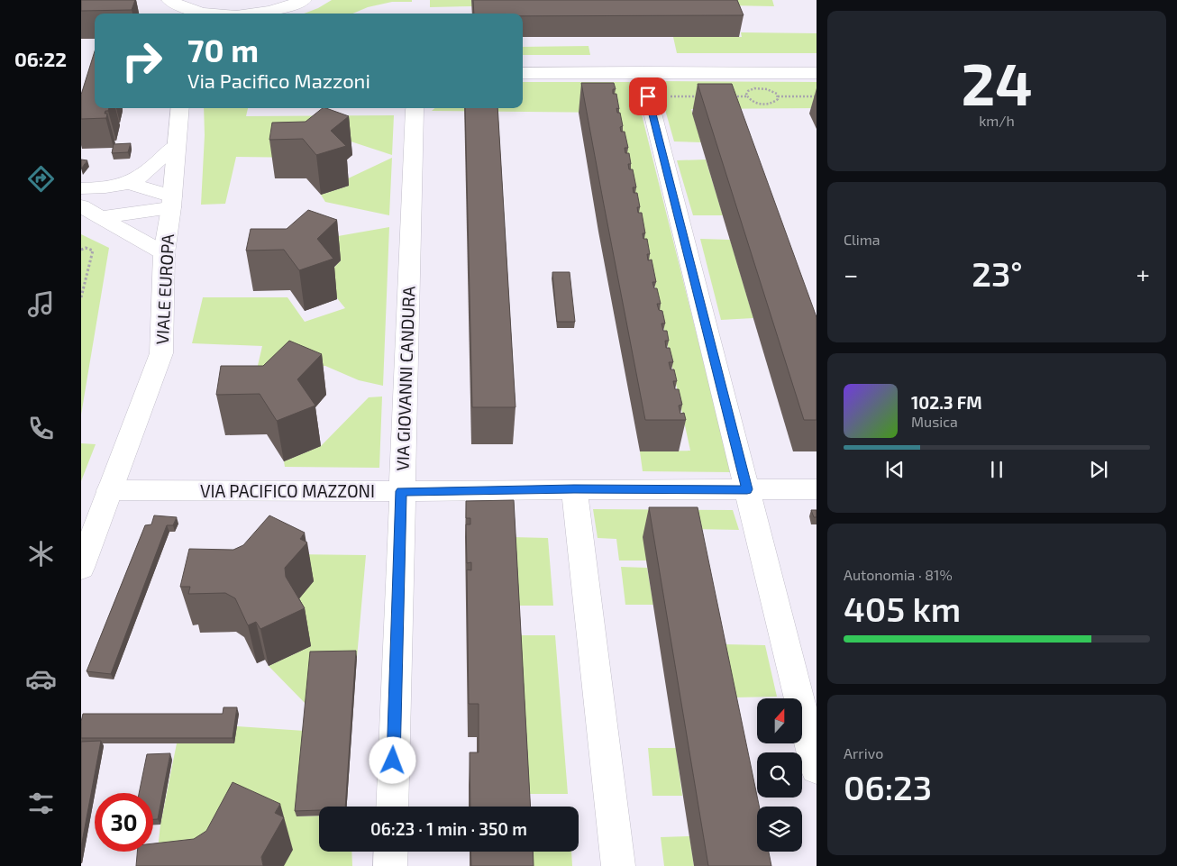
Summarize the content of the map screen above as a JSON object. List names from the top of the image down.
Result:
{
  "streets": {
    "street": ["VIALE EUROPA", "VIA GIOVANNI CANDURA", "VIA PACIFICO MAZZONI"]
  },
  "crossings": [
    ["VIALE EUROPA", "VIA PACIFICO MAZZONI"],
    ["VIA GIOVANNI CANDURA", "VIA PACIFICO MAZZONI"]
  ],
  "north": "top",
  "page": {
    "tabs": "06:22",
    "tile": [
      ["24", "km/h"],
      "Clima",
      ["Autonomia · 81%", "405 km"],
      ["Arrivo", "06:23"]
    ],
    "turn": ["70 m", "Via Pacifico Mazzoni"],
    "heat": ["−", "23°", "+"],
    "song": ["102.3 FM", "Musica"],
    "limit": "30",
    "trip": "06:23 · 1 min · 350 m"
  }
}
